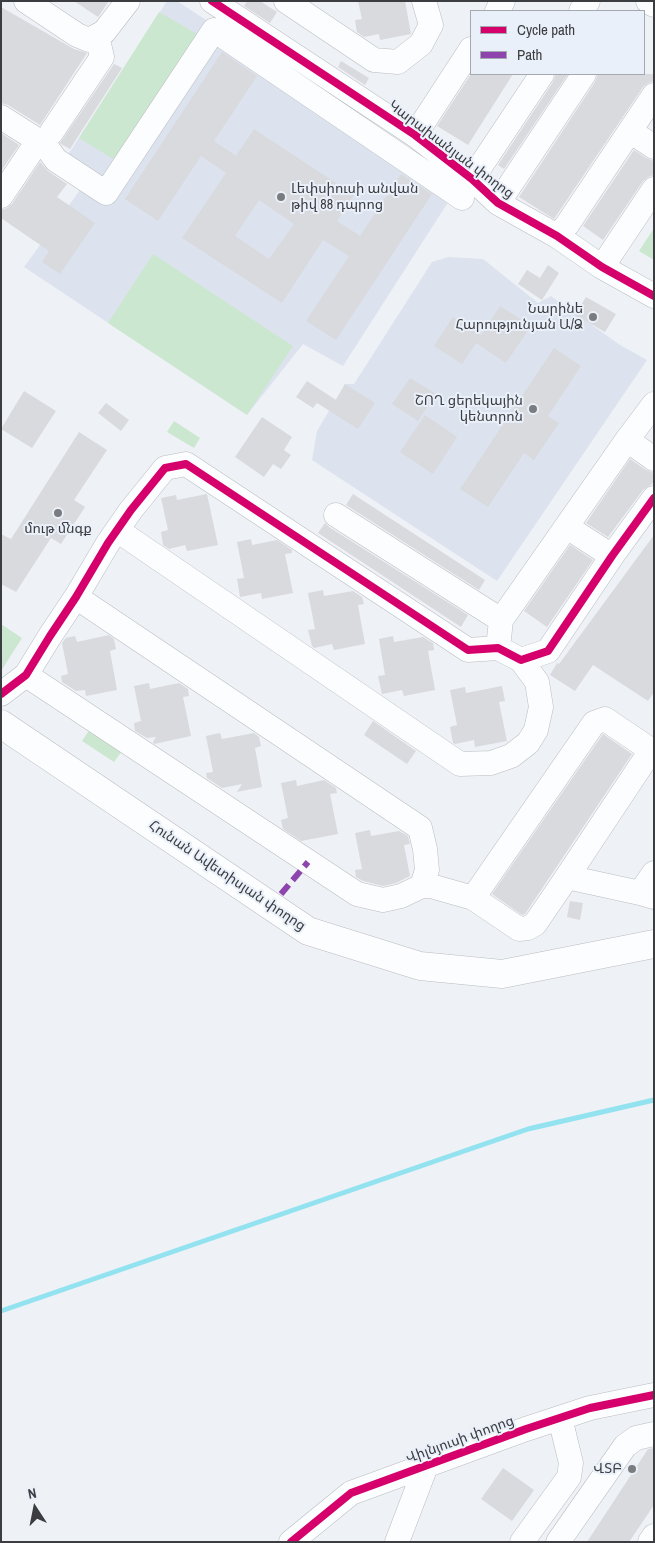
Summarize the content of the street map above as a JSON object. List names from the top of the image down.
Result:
{
  "streets": {
    "main road": ["Հունան Ավետիսյան փողոց"],
    "street": ["Կարախանյան փողոց", "Վիլնյուսի փողոց"]
  },
  "places": [
    "Լեփսիուսի անվան թիվ 88 դպրոց",
    "Նարինե Հարությունյան Ա/Ձ",
    "ՇՈՂ ցերեկային կենտրոն",
    "մութ մնգք",
    "ՎՏԲ"
  ],
  "legend": ["Cycle path", "Path"],
  "north": "top"
}
